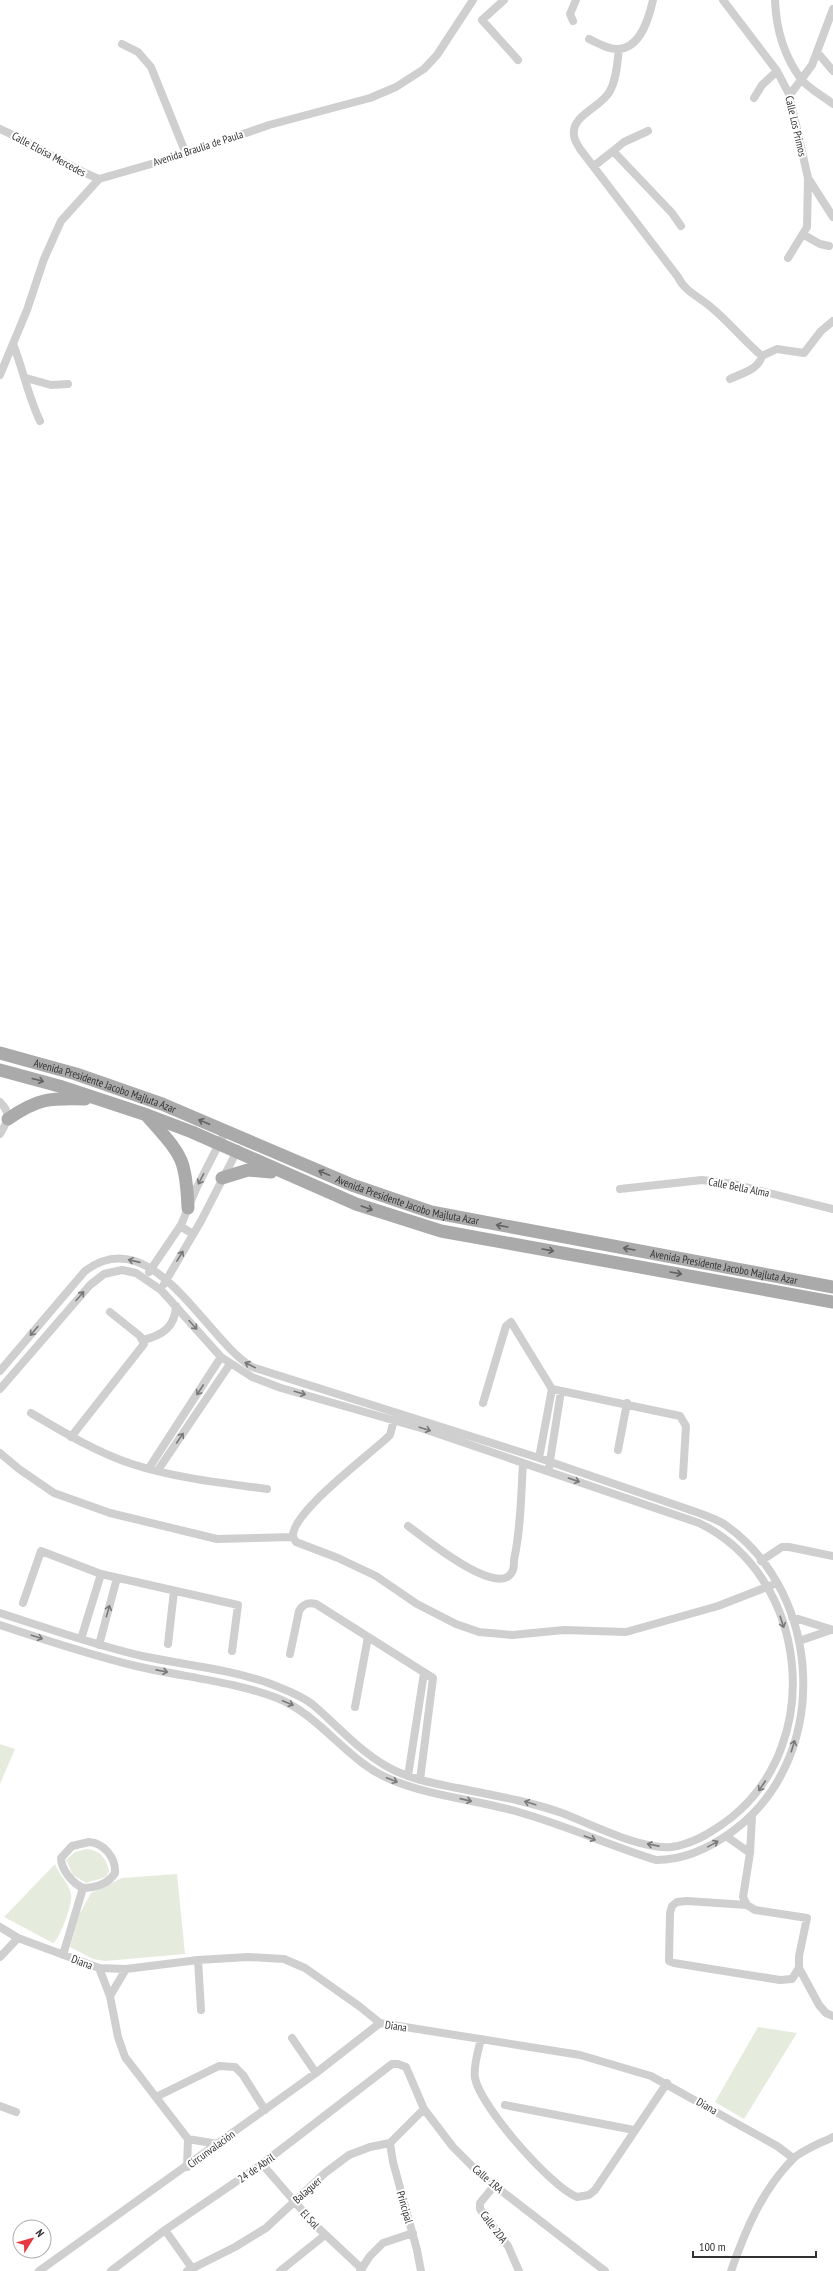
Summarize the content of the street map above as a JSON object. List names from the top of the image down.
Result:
{
  "streets": {
    "main road": ["Avenida Presidente Jacobo Majluta Azar"],
    "street": [
      "Calle Los Primos",
      "Avenida Braulia de Paula",
      "Calle Eloísa Mercedes",
      "Calle Bella Alma",
      "Diana",
      "Circunvalación",
      "24 de Abril",
      "Calle 1RA",
      "Balaguer",
      "Principal",
      "El Sol",
      "Calle 2DA"
    ]
  },
  "crossings": [
    ["Avenida Braulia de Paula", "Calle Eloísa Mercedes"],
    ["Diana", "Circunvalación"],
    ["24 de Abril", "Calle 1RA"],
    ["24 de Abril", "El Sol"],
    ["Calle 1RA", "Calle 2DA"],
    ["Balaguer", "Principal"],
    ["Balaguer", "El Sol"]
  ],
  "scale_bar": "100 m",
  "north": "top right"
}
